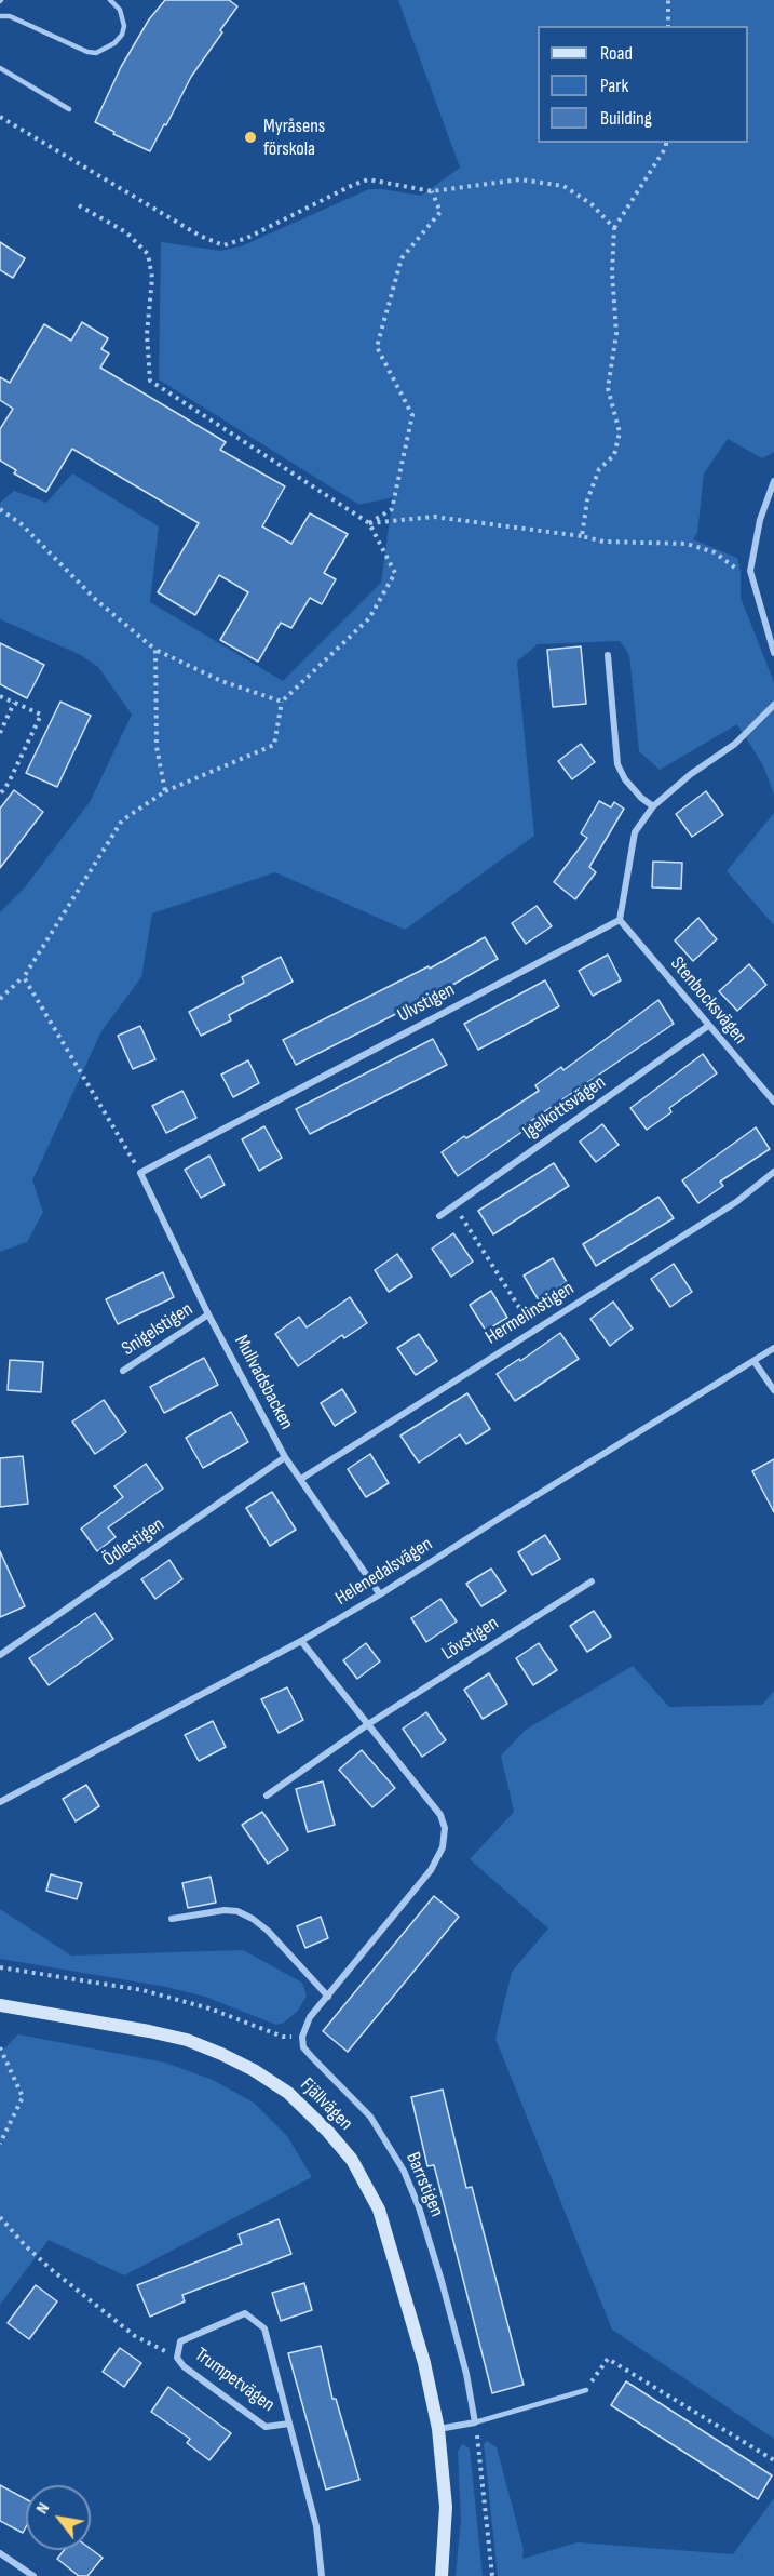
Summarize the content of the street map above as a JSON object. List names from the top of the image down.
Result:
{
  "streets": {
    "street": [
      "Stenbocksvägen",
      "Ulvstigen",
      "Igelkottsvägen",
      "Hermelinstigen",
      "Snigelstigen",
      "Mullvadsbacken",
      "Ödlestigen",
      "Helenedalsvägen",
      "Lövstigen",
      "Fjällvägen",
      "Barrstigen",
      "Trumpetvägen"
    ]
  },
  "crossings": [
    ["Stenbocksvägen", "Ulvstigen"],
    ["Stenbocksvägen", "Igelkottsvägen"],
    ["Ulvstigen", "Mullvadsbacken"],
    ["Hermelinstigen", "Mullvadsbacken"],
    ["Snigelstigen", "Mullvadsbacken"],
    ["Mullvadsbacken", "Ödlestigen"],
    ["Mullvadsbacken", "Helenedalsvägen"]
  ],
  "places": ["Myråsens förskola"],
  "legend": ["Road", "Park", "Building"],
  "north": "top left"
}
